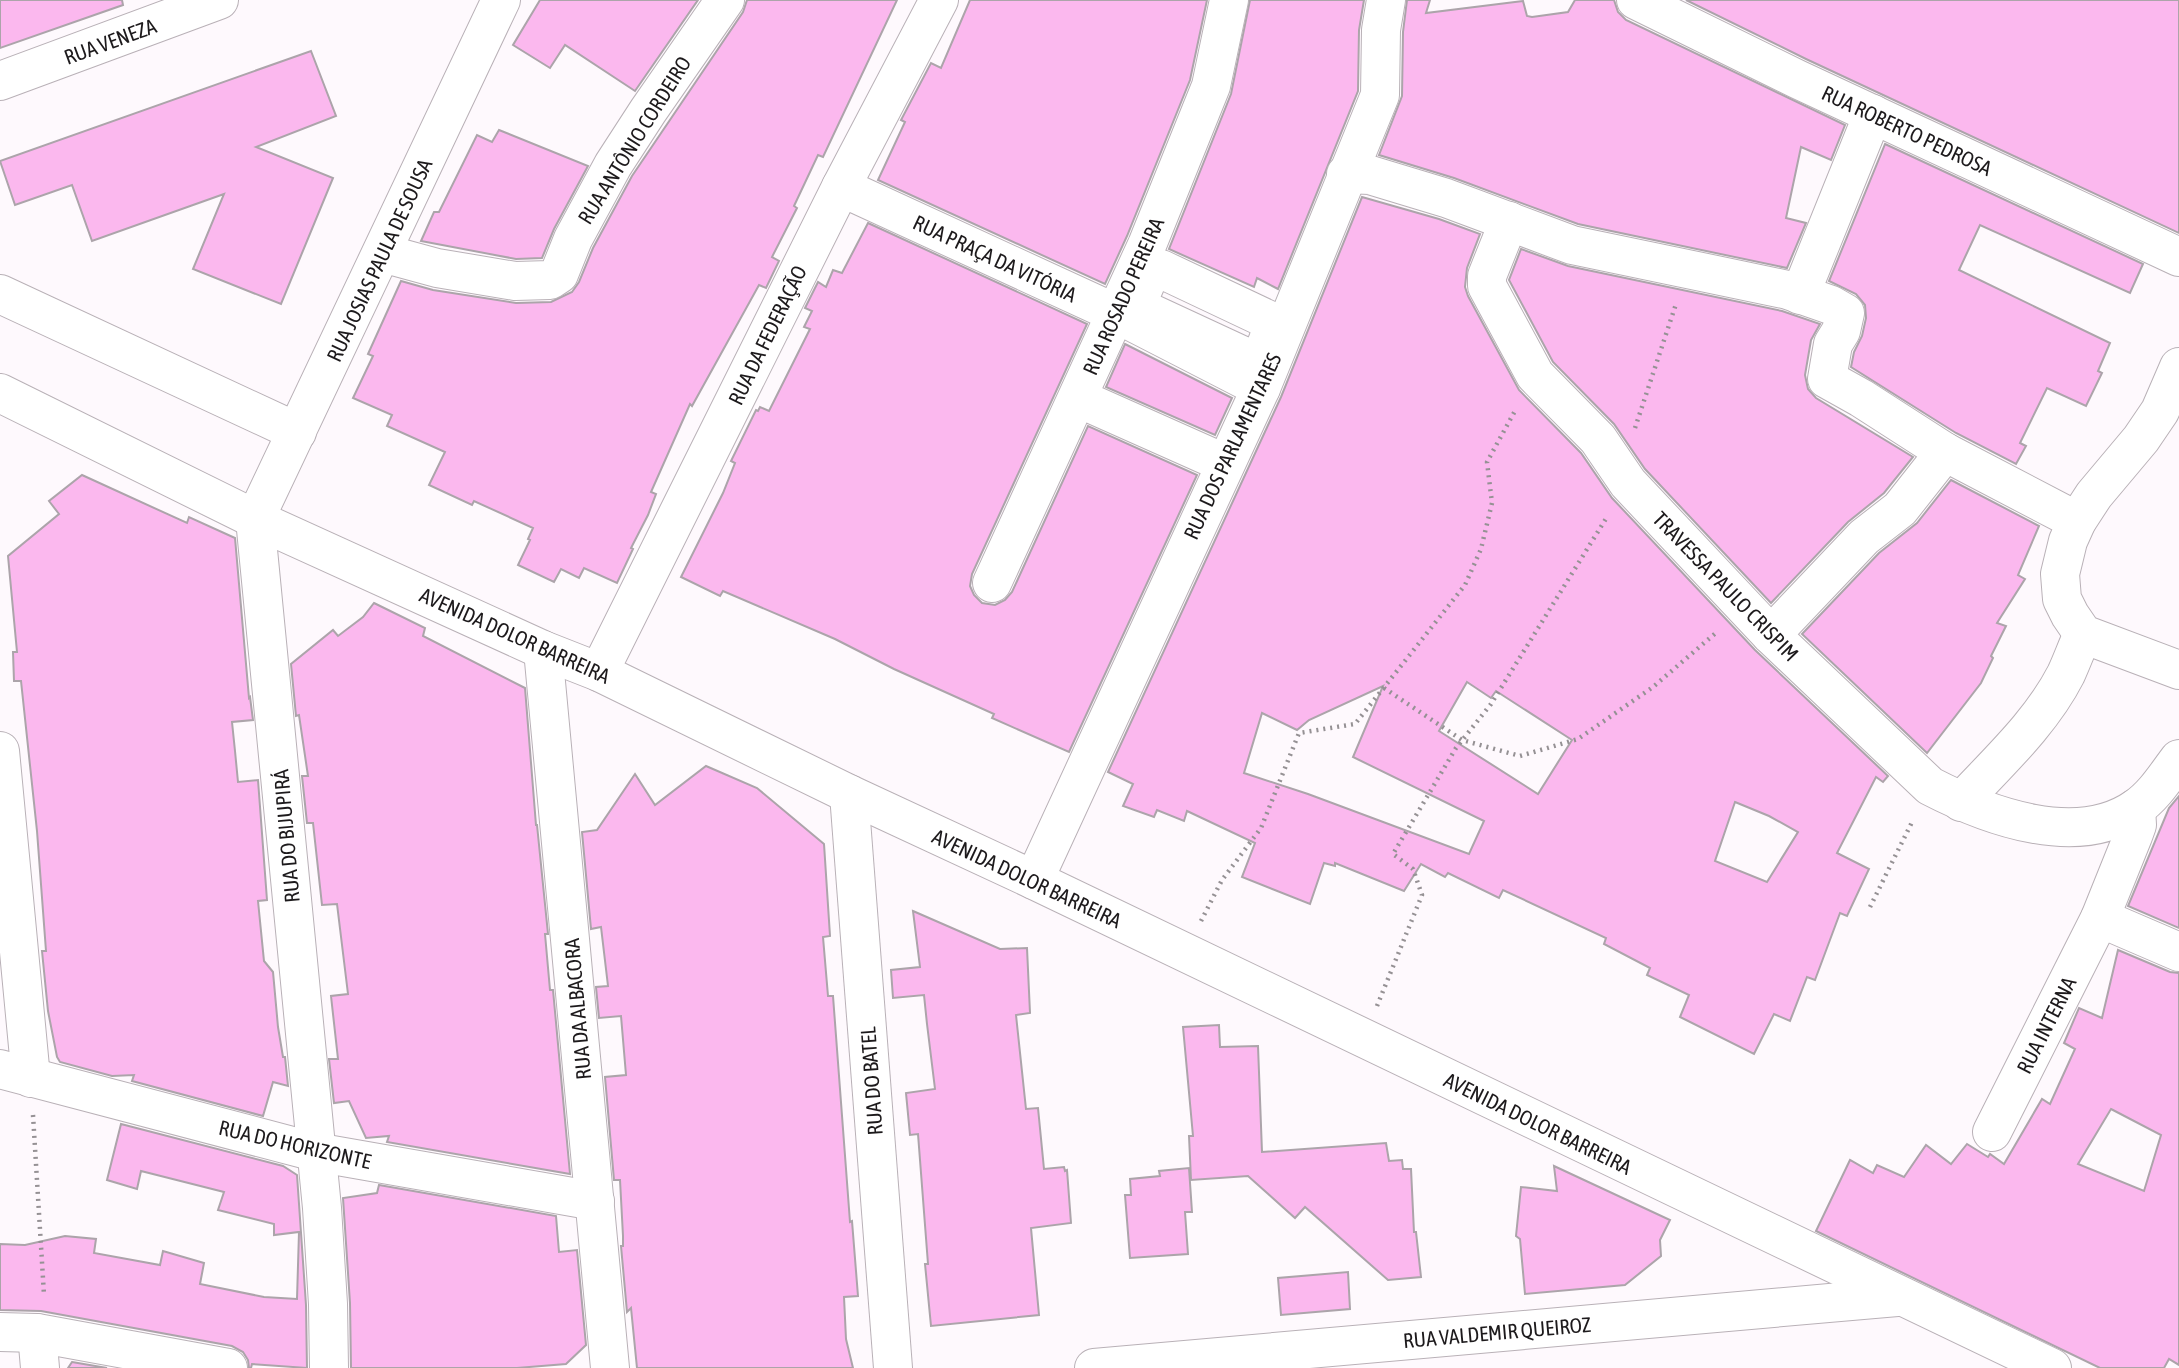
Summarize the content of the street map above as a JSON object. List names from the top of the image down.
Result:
{
  "streets": {
    "street": [
      "RUA VENEZA",
      "RUA ROBERTO PEDROSA",
      "RUA ANTÔNIO CORDEIRO",
      "RUA PRAÇA DA VITÓRIA",
      "RUA JOSIAS PAULA DE SOUSA",
      "RUA ROSADO PEREIRA",
      "RUA DA FEDERAÇÃO",
      "RUA DOS PARLAMENTARES",
      "TRAVESSA PAULO CRISPIM",
      "AVENIDA DOLOR BARREIRA",
      "RUA DO BIJUPIRÁ",
      "RUA DA ALBACORA",
      "RUA INTERNA",
      "RUA DO BATEL",
      "RUA DO HORIZONTE",
      "RUA VALDEMIR QUEIROZ"
    ]
  },
  "crossings": [
    ["RUA ANTÔNIO CORDEIRO", "RUA JOSIAS PAULA DE SOUSA"],
    ["RUA PRAÇA DA VITÓRIA", "RUA ROSADO PEREIRA"],
    ["RUA PRAÇA DA VITÓRIA", "RUA DA FEDERAÇÃO"],
    ["RUA PRAÇA DA VITÓRIA", "RUA DOS PARLAMENTARES"],
    ["RUA JOSIAS PAULA DE SOUSA", "AVENIDA DOLOR BARREIRA"],
    ["RUA JOSIAS PAULA DE SOUSA", "RUA DO BIJUPIRÁ"],
    ["RUA DA FEDERAÇÃO", "AVENIDA DOLOR BARREIRA"],
    ["RUA DOS PARLAMENTARES", "AVENIDA DOLOR BARREIRA"],
    ["AVENIDA DOLOR BARREIRA", "RUA DO BIJUPIRÁ"],
    ["AVENIDA DOLOR BARREIRA", "RUA DA ALBACORA"],
    ["AVENIDA DOLOR BARREIRA", "RUA DO BATEL"],
    ["AVENIDA DOLOR BARREIRA", "RUA VALDEMIR QUEIROZ"],
    ["RUA DO BIJUPIRÁ", "RUA DO HORIZONTE"],
    ["RUA DA ALBACORA", "RUA DO HORIZONTE"]
  ]
}
